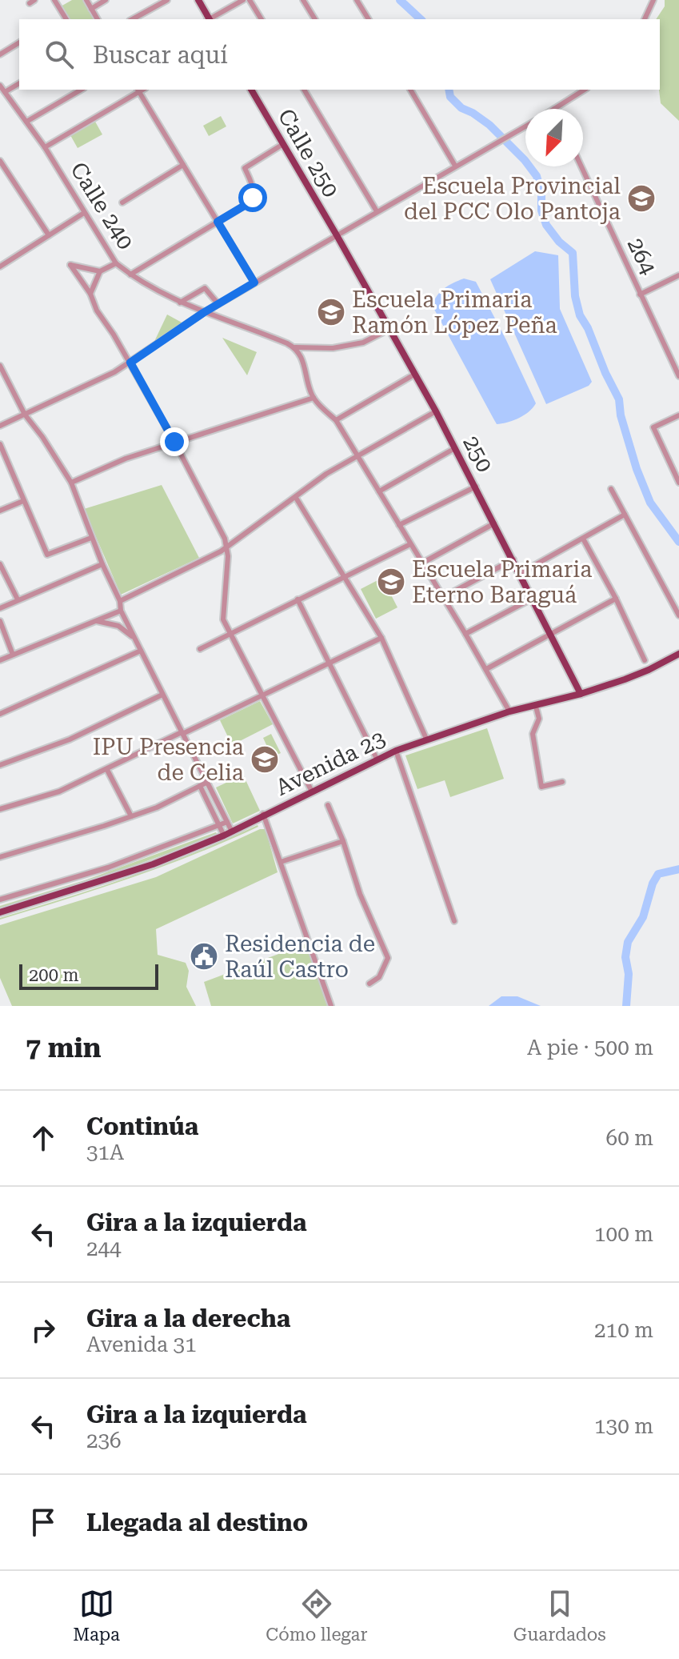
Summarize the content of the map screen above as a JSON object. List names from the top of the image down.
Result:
{
  "streets": {
    "main road": ["Calle 250", "250", "Avenida 23"],
    "street": ["Calle 240", "264"]
  },
  "crossings": [
    ["Calle 250", "250"],
    ["250", "Avenida 23"]
  ],
  "places": {
    "school or university": [
      "Escuela Provincial del PCC Olo Pantoja",
      "Escuela Primaria Ramón López Peña",
      "Escuela Primaria Eterno Baraguá",
      "IPU Presencia de Celia"
    ],
    "public building": ["Residencia de Raúl Castro"]
  },
  "scale_bar": "200 m",
  "north": "bottom left",
  "page": {
    "search": "Buscar aquí",
    "scale": "200 m",
    "heading": ["7 min", "A pie · 500 m"],
    "list": [
      ["Continúa", "31A", "60 m"],
      ["Gira a la izquierda", "244", "100 m"],
      ["Gira a la derecha", "Avenida 31", "210 m"],
      ["Gira a la izquierda", "236", "130 m"],
      "Llegada al destino"
    ],
    "nav": ["Mapa", "Cómo llegar", "Guardados"]
  }
}
